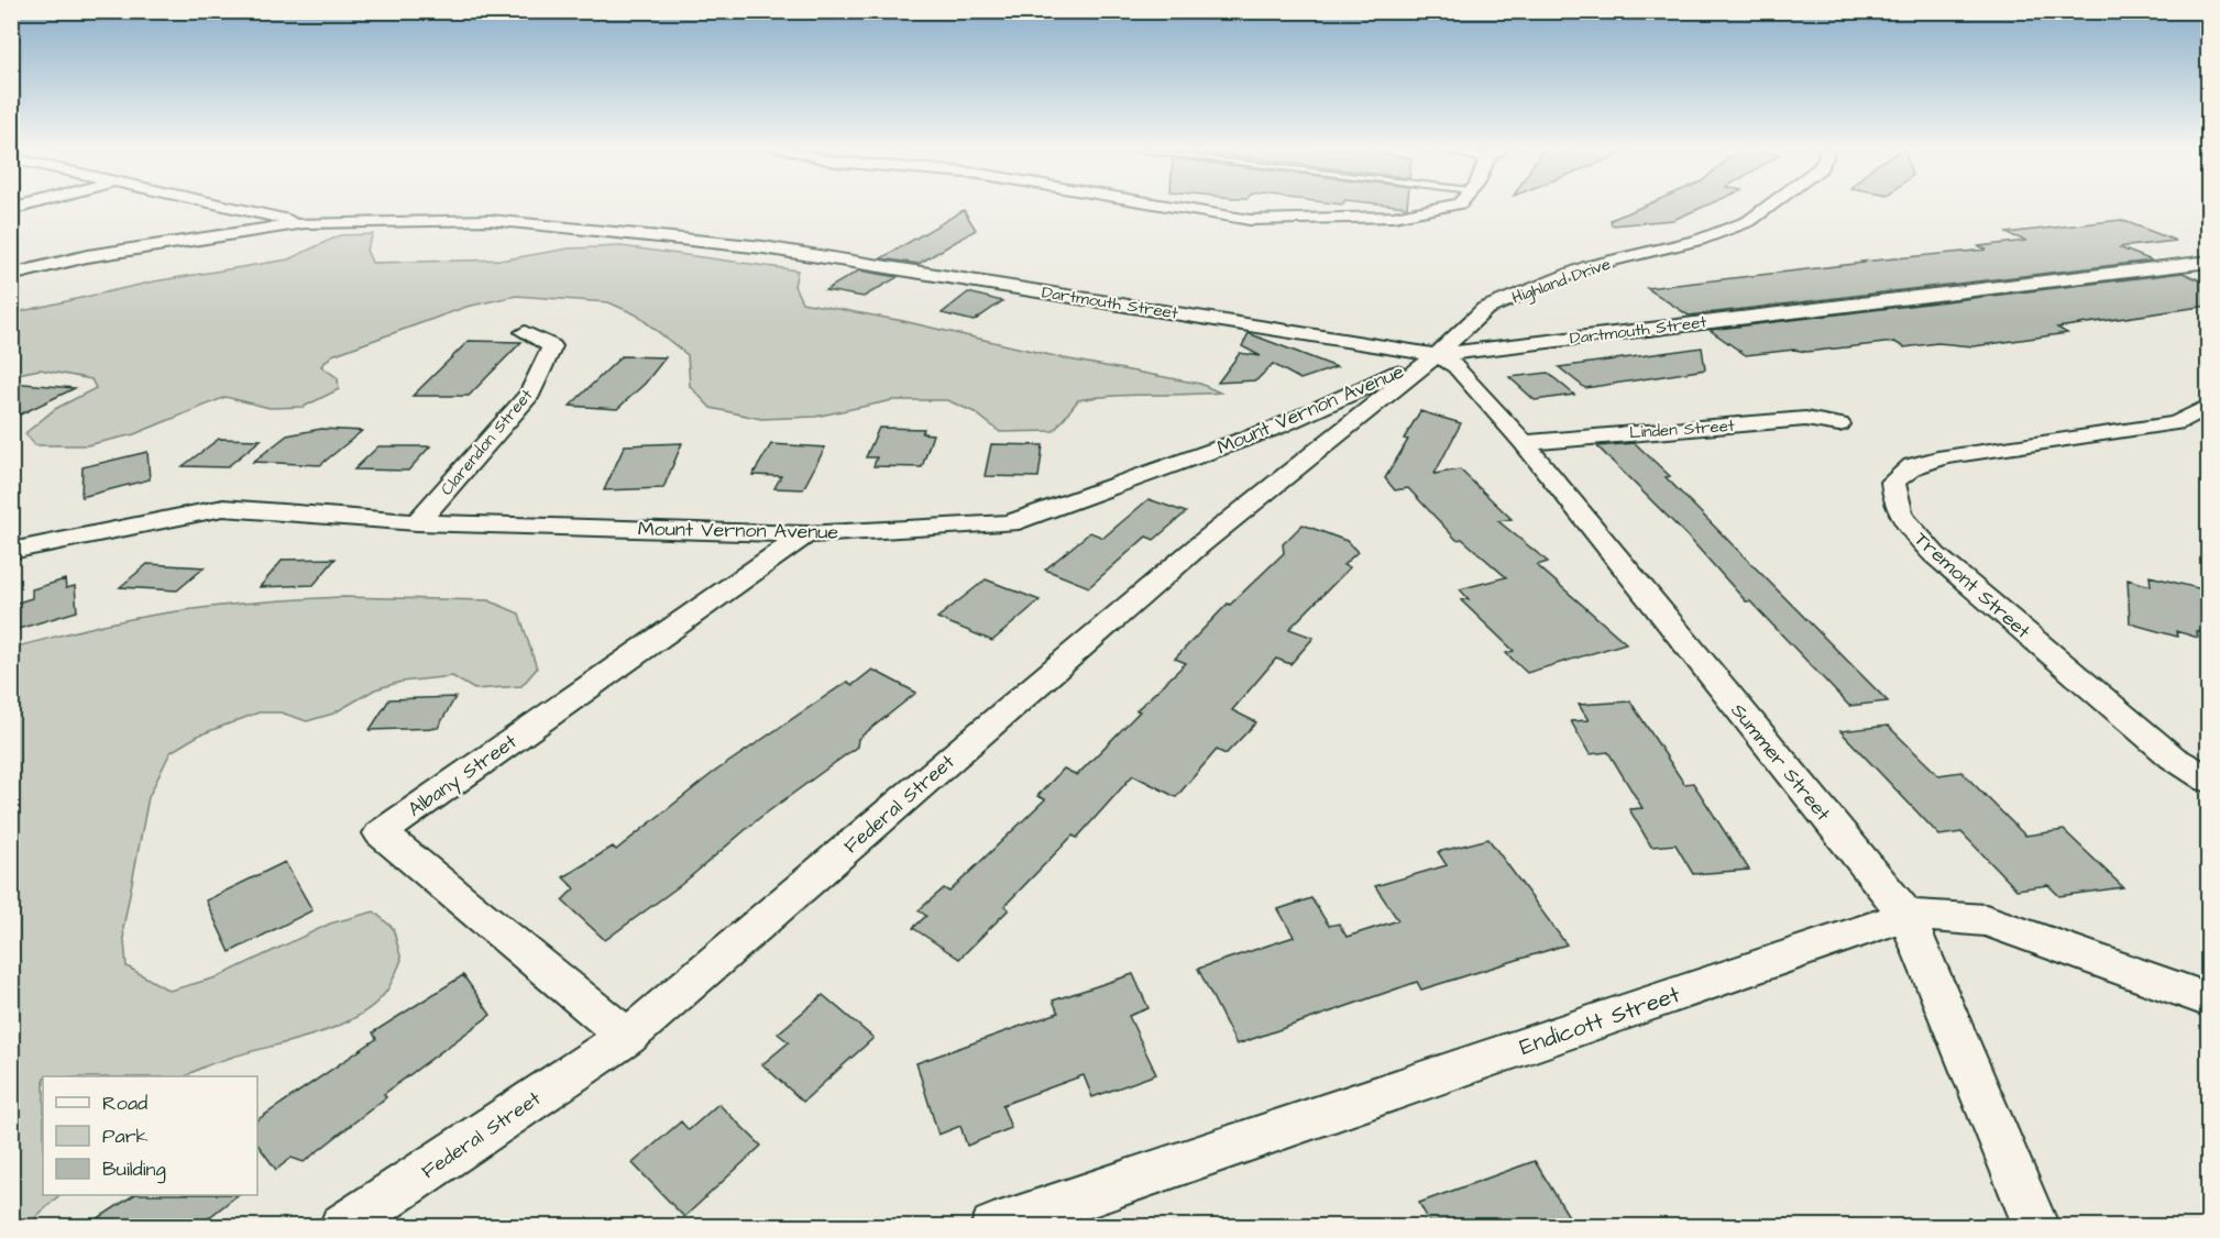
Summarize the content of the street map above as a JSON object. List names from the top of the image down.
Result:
{
  "streets": {
    "street": [
      "Highland Drive",
      "Dartmouth Street",
      "Mount Vernon Avenue",
      "Linden Street",
      "Clarendon Street",
      "Tremont Street",
      "Summer Street",
      "Albany Street",
      "Federal Street",
      "Endicott Street"
    ]
  },
  "crossings": [
    ["Highland Drive", "Dartmouth Street"],
    ["Highland Drive", "Mount Vernon Avenue"],
    ["Highland Drive", "Summer Street"],
    ["Highland Drive", "Federal Street"],
    ["Dartmouth Street", "Mount Vernon Avenue"],
    ["Dartmouth Street", "Summer Street"],
    ["Dartmouth Street", "Federal Street"],
    ["Mount Vernon Avenue", "Clarendon Street"],
    ["Mount Vernon Avenue", "Summer Street"],
    ["Mount Vernon Avenue", "Albany Street"],
    ["Mount Vernon Avenue", "Federal Street"],
    ["Linden Street", "Summer Street"],
    ["Summer Street", "Federal Street"],
    ["Summer Street", "Endicott Street"],
    ["Albany Street", "Federal Street"]
  ],
  "legend": ["Road", "Park", "Building"]
}
